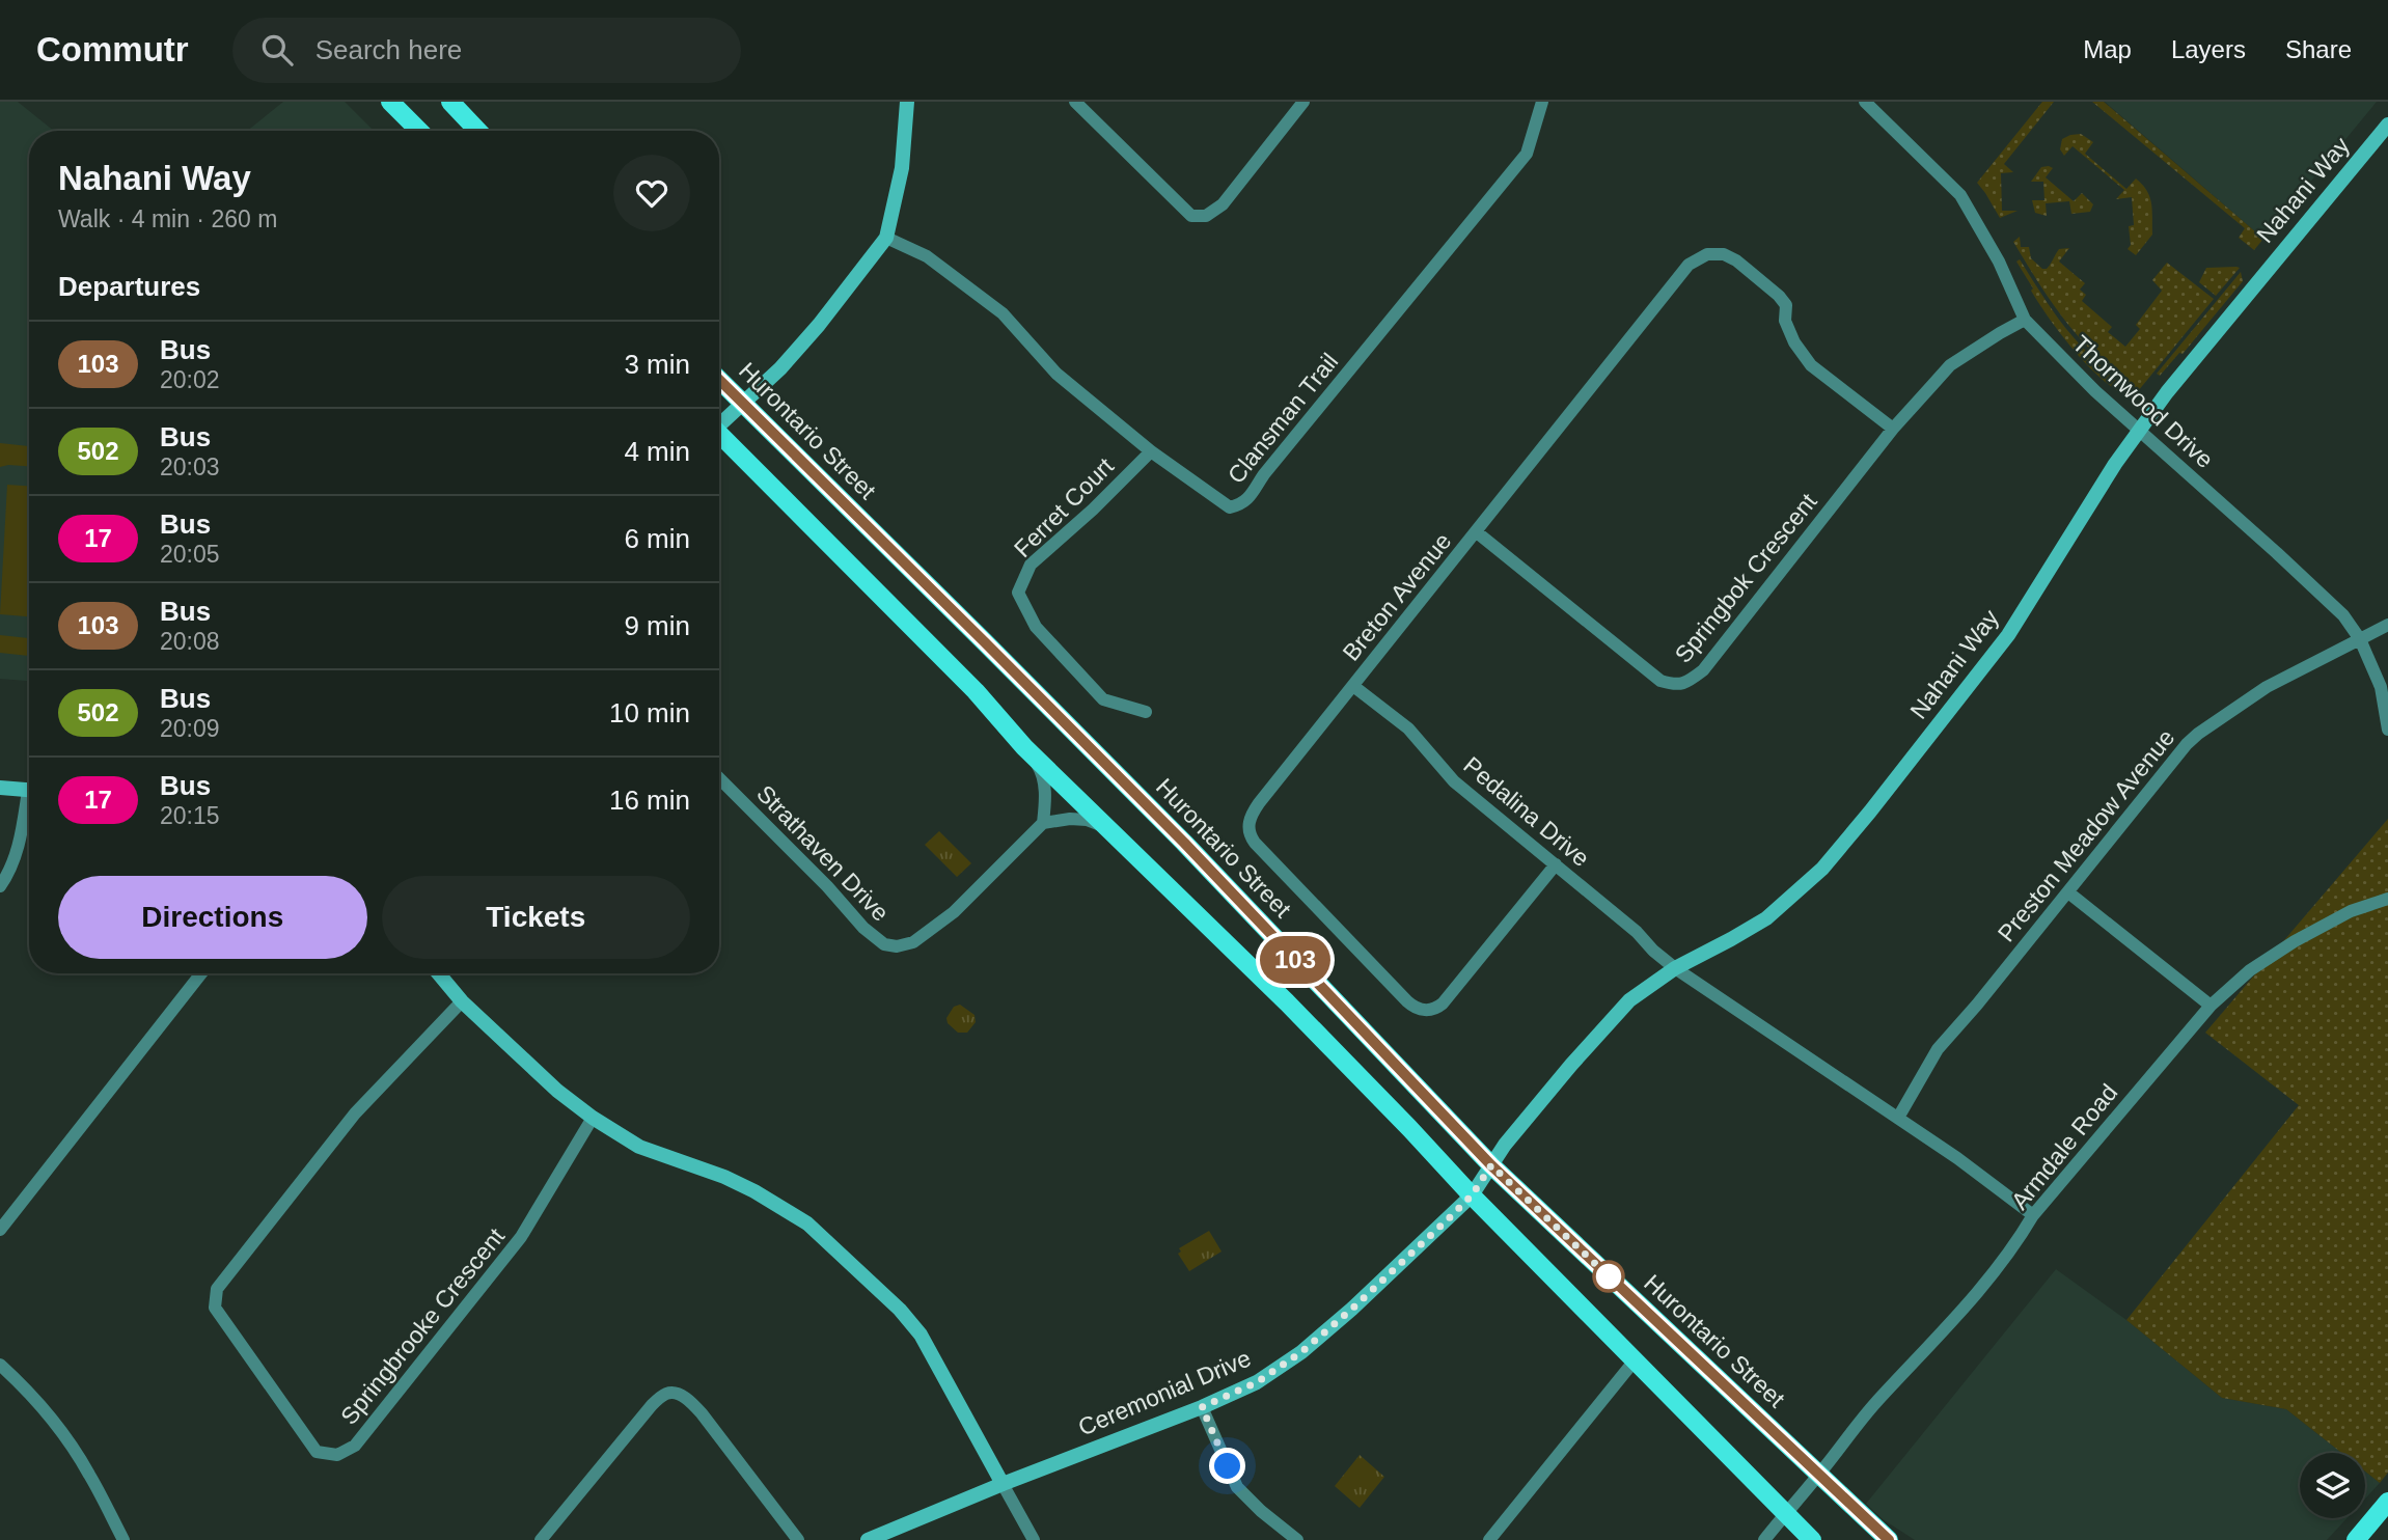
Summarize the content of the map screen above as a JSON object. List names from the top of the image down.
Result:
{
  "streets": {
    "main road": ["Hurontario Street"],
    "street": [
      "Nahani Way",
      "Thornwood Drive",
      "Clansman Trail",
      "Ferret Court",
      "Springbok Crescent",
      "Breton Avenue",
      "Pedalina Drive",
      "Preston Meadow Avenue",
      "Strathaven Drive",
      "Armdale Road",
      "Springbrooke Crescent",
      "Ceremonial Drive"
    ]
  },
  "crossings": [
    ["Nahani Way", "Thornwood Drive"],
    ["Nahani Way", "Hurontario Street"],
    ["Nahani Way", "Pedalina Drive"],
    ["Nahani Way", "Ceremonial Drive"],
    ["Thornwood Drive", "Springbok Crescent"],
    ["Thornwood Drive", "Preston Meadow Avenue"],
    ["Clansman Trail", "Ferret Court"],
    ["Hurontario Street", "Armdale Road"],
    ["Hurontario Street", "Ceremonial Drive"],
    ["Springbok Crescent", "Breton Avenue"],
    ["Breton Avenue", "Pedalina Drive"],
    ["Pedalina Drive", "Preston Meadow Avenue"],
    ["Pedalina Drive", "Armdale Road"]
  ],
  "lines": ["bus line 103"],
  "page": {
    "header": "Commutr",
    "search": "Search here",
    "nav": ["Map", "Layers", "Share"],
    "on_map": "103",
    "heading": [
      ["Nahani Way", "Walk · 4 min · 260 m"],
      "Departures"
    ],
    "list": [
      {
        "mark": "103",
        "name": "Bus",
        "note": "20:02",
        "value": "3 min"
      },
      {
        "mark": "502",
        "name": "Bus",
        "note": "20:03",
        "value": "4 min"
      },
      {
        "mark": "17",
        "name": "Bus",
        "note": "20:05",
        "value": "6 min"
      },
      {
        "mark": "103",
        "name": "Bus",
        "note": "20:08",
        "value": "9 min"
      },
      {
        "mark": "502",
        "name": "Bus",
        "note": "20:09",
        "value": "10 min"
      },
      {
        "mark": "17",
        "name": "Bus",
        "note": "20:15",
        "value": "16 min"
      }
    ],
    "buttons": ["Directions", "Tickets"]
  }
}
